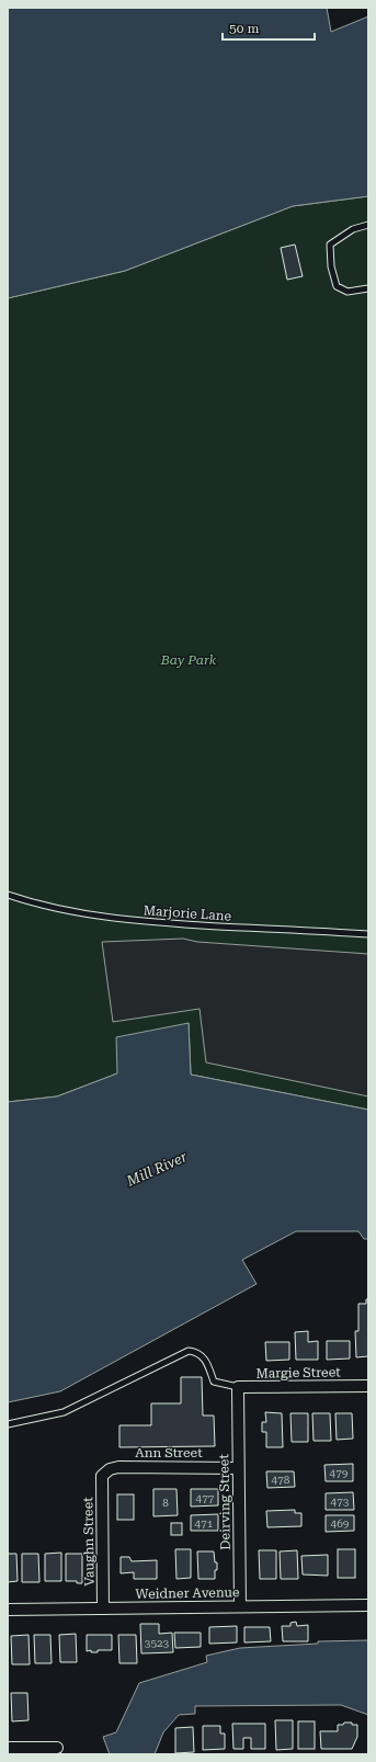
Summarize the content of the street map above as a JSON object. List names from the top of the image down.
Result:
{
  "streets": {
    "street": [
      "Margie Street",
      "Ann Street",
      "Deirving Street",
      "Vaughn Street",
      "Weidner Avenue"
    ],
    "lane": ["Marjorie Lane"]
  },
  "crossings": [
    ["Margie Street", "Deirving Street"],
    ["Ann Street", "Deirving Street"],
    ["Ann Street", "Vaughn Street"],
    ["Deirving Street", "Weidner Avenue"],
    ["Vaughn Street", "Weidner Avenue"]
  ],
  "water": ["Mill River"],
  "parks": ["Bay Park"],
  "house_numbers": [
    "479",
    "478",
    "477",
    "473",
    "8",
    "471",
    "469",
    "3523"
  ],
  "scale_bar": "50 m"
}
